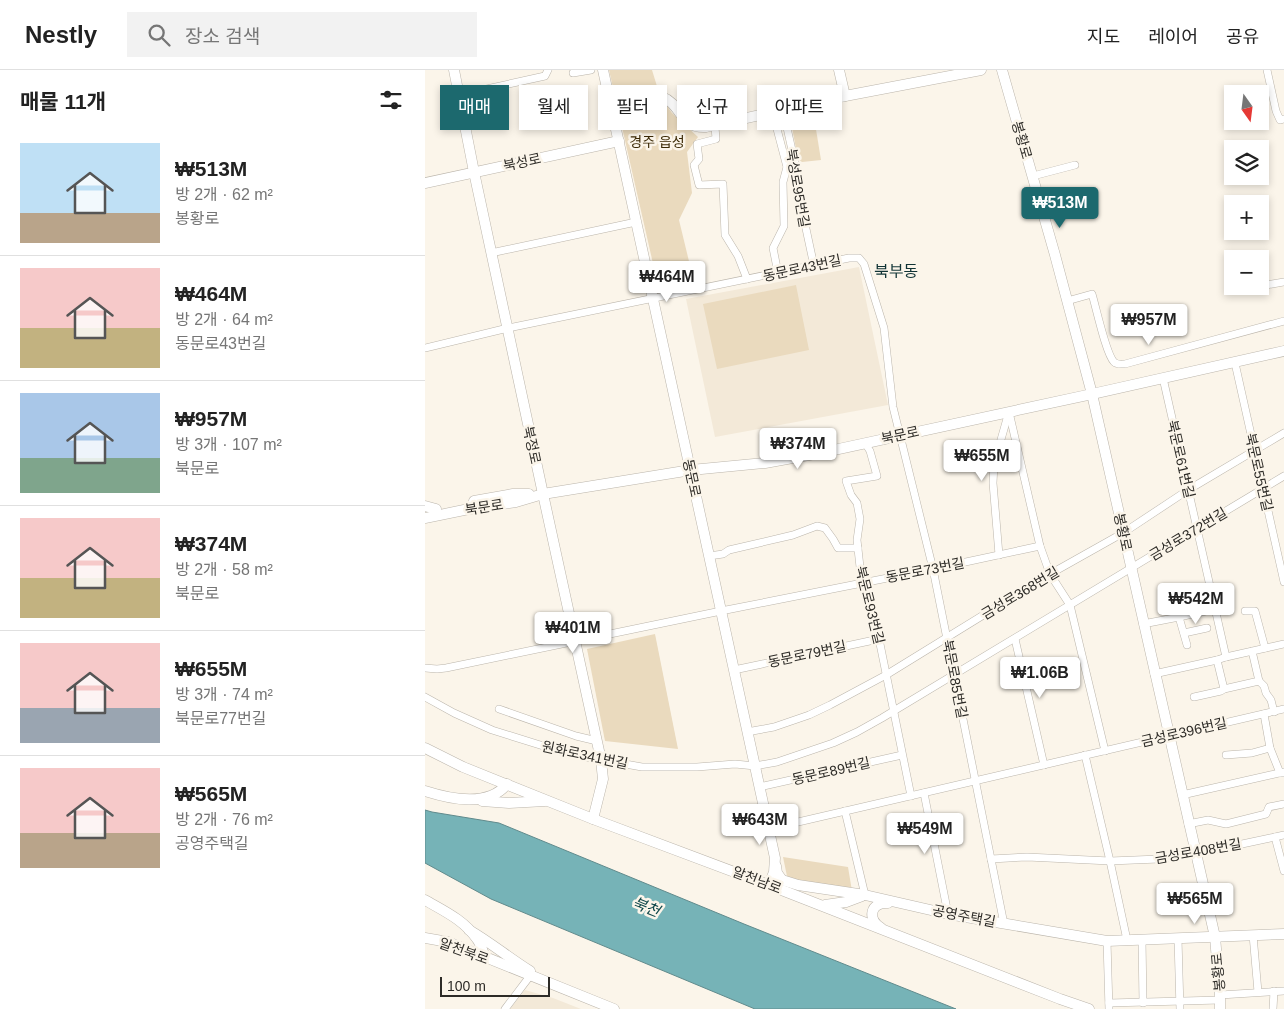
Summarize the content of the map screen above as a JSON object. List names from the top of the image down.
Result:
{
  "streets": {
    "street": [
      "봉황로",
      "북성로",
      "북성로95번길",
      "동문로43번길",
      "북문로",
      "북정로",
      "북문로61번길",
      "북문로55번길",
      "동문로",
      "금성로372번길",
      "동문로73번길",
      "금성로368번길",
      "북문로93번길",
      "동문로79번길",
      "북문로85번길",
      "금성로396번길",
      "원화로341번길",
      "동문로89번길",
      "금성로408번길",
      "알천남로",
      "공영주택길",
      "알천북로"
    ]
  },
  "crossings": [
    ["봉황로", "북문로"],
    ["봉황로", "금성로372번길"],
    ["봉황로", "금성로368번길"],
    ["봉황로", "금성로396번길"],
    ["봉황로", "금성로408번길"],
    ["봉황로", "공영주택길"],
    ["북성로", "북정로"],
    ["북성로", "동문로"],
    ["북성로95번길", "동문로43번길"],
    ["동문로43번길", "북문로"],
    ["동문로43번길", "북정로"],
    ["동문로43번길", "동문로"],
    ["동문로43번길", "북문로85번길"],
    ["북문로", "북정로"],
    ["북문로", "북문로61번길"],
    ["북문로", "북문로55번길"],
    ["북문로", "동문로"],
    ["북문로", "북문로93번길"],
    ["북문로", "북문로85번길"],
    ["북정로", "동문로73번길"],
    ["북정로", "원화로341번길"],
    ["북정로", "알천남로"],
    ["북문로61번길", "금성로372번길"],
    ["북문로61번길", "금성로368번길"],
    ["북문로55번길", "금성로372번길"],
    ["북문로55번길", "금성로368번길"],
    ["동문로", "금성로372번길"],
    ["동문로", "동문로73번길"],
    ["동문로", "금성로368번길"],
    ["동문로", "동문로79번길"],
    ["동문로", "금성로396번길"],
    ["동문로", "원화로341번길"],
    ["동문로", "동문로89번길"],
    ["동문로", "알천남로"],
    ["동문로", "공영주택길"],
    ["금성로372번길", "북문로93번길"],
    ["금성로372번길", "북문로85번길"],
    ["금성로372번길", "원화로341번길"],
    ["동문로73번길", "북문로93번길"],
    ["동문로73번길", "북문로85번길"],
    ["금성로368번길", "북문로93번길"],
    ["금성로368번길", "북문로85번길"],
    ["북문로93번길", "동문로79번길"],
    ["북문로93번길", "금성로396번길"],
    ["북문로93번길", "동문로89번길"],
    ["북문로85번길", "금성로396번길"],
    ["북문로85번길", "금성로408번길"],
    ["북문로85번길", "공영주택길"]
  ],
  "districts": ["북부동"],
  "water": ["북천"],
  "parks": ["경주 읍성"],
  "scale_bar": "100 m",
  "north": "bottom",
  "page": {
    "header": "Nestly",
    "search": "장소 검색",
    "nav": ["지도", "레이어", "공유"],
    "heading": "매물 11개",
    "map_buttons": ["+", "−"],
    "chip": [
      "매매",
      "월세",
      "필터",
      "신규",
      "아파트"
    ],
    "list": [
      {
        "name": "₩513M",
        "note": "방 2개 · 62 m² · 봉황로"
      },
      {
        "name": "₩464M",
        "note": "방 2개 · 64 m² · 동문로43번길"
      },
      {
        "name": "₩957M",
        "note": "방 3개 · 107 m² · 북문로"
      },
      {
        "name": "₩374M",
        "note": "방 2개 · 58 m² · 북문로"
      },
      {
        "name": "₩655M",
        "note": "방 3개 · 74 m² · 북문로77번길"
      },
      {
        "name": "₩565M",
        "note": "방 2개 · 76 m² · 공영주택길"
      }
    ],
    "price": [
      "₩513M",
      "₩464M",
      "₩957M",
      "₩374M",
      "₩655M",
      "₩542M",
      "₩401M",
      "₩1.06B",
      "₩643M",
      "₩549M",
      "₩565M"
    ],
    "scale": "100 m"
  }
}
